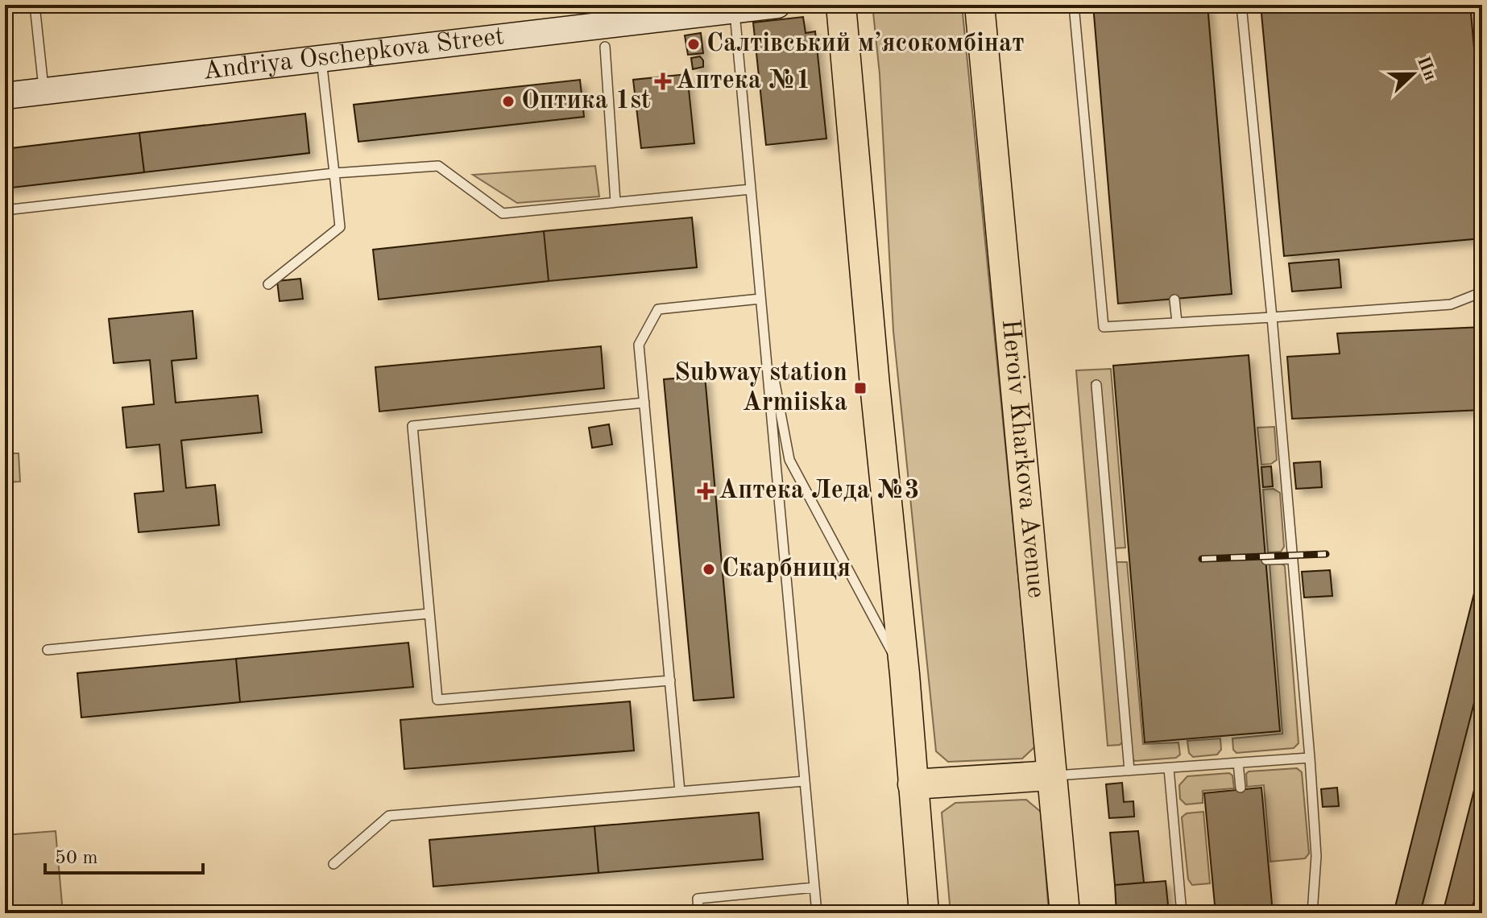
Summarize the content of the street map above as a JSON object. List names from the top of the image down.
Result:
{
  "streets": {
    "main road": ["Heroiv Kharkova Avenue"],
    "street": ["Andriya Oschepkova Street"]
  },
  "places": {
    "other": ["Салтівський мʼясокомбінат", "Оптика 1st", "Скарбниця"],
    "health": ["Аптека №1", "Аптека Леда №3"],
    "transit": ["Subway station Armiiska"]
  },
  "scale_bar": "50 m",
  "north": "right"
}
